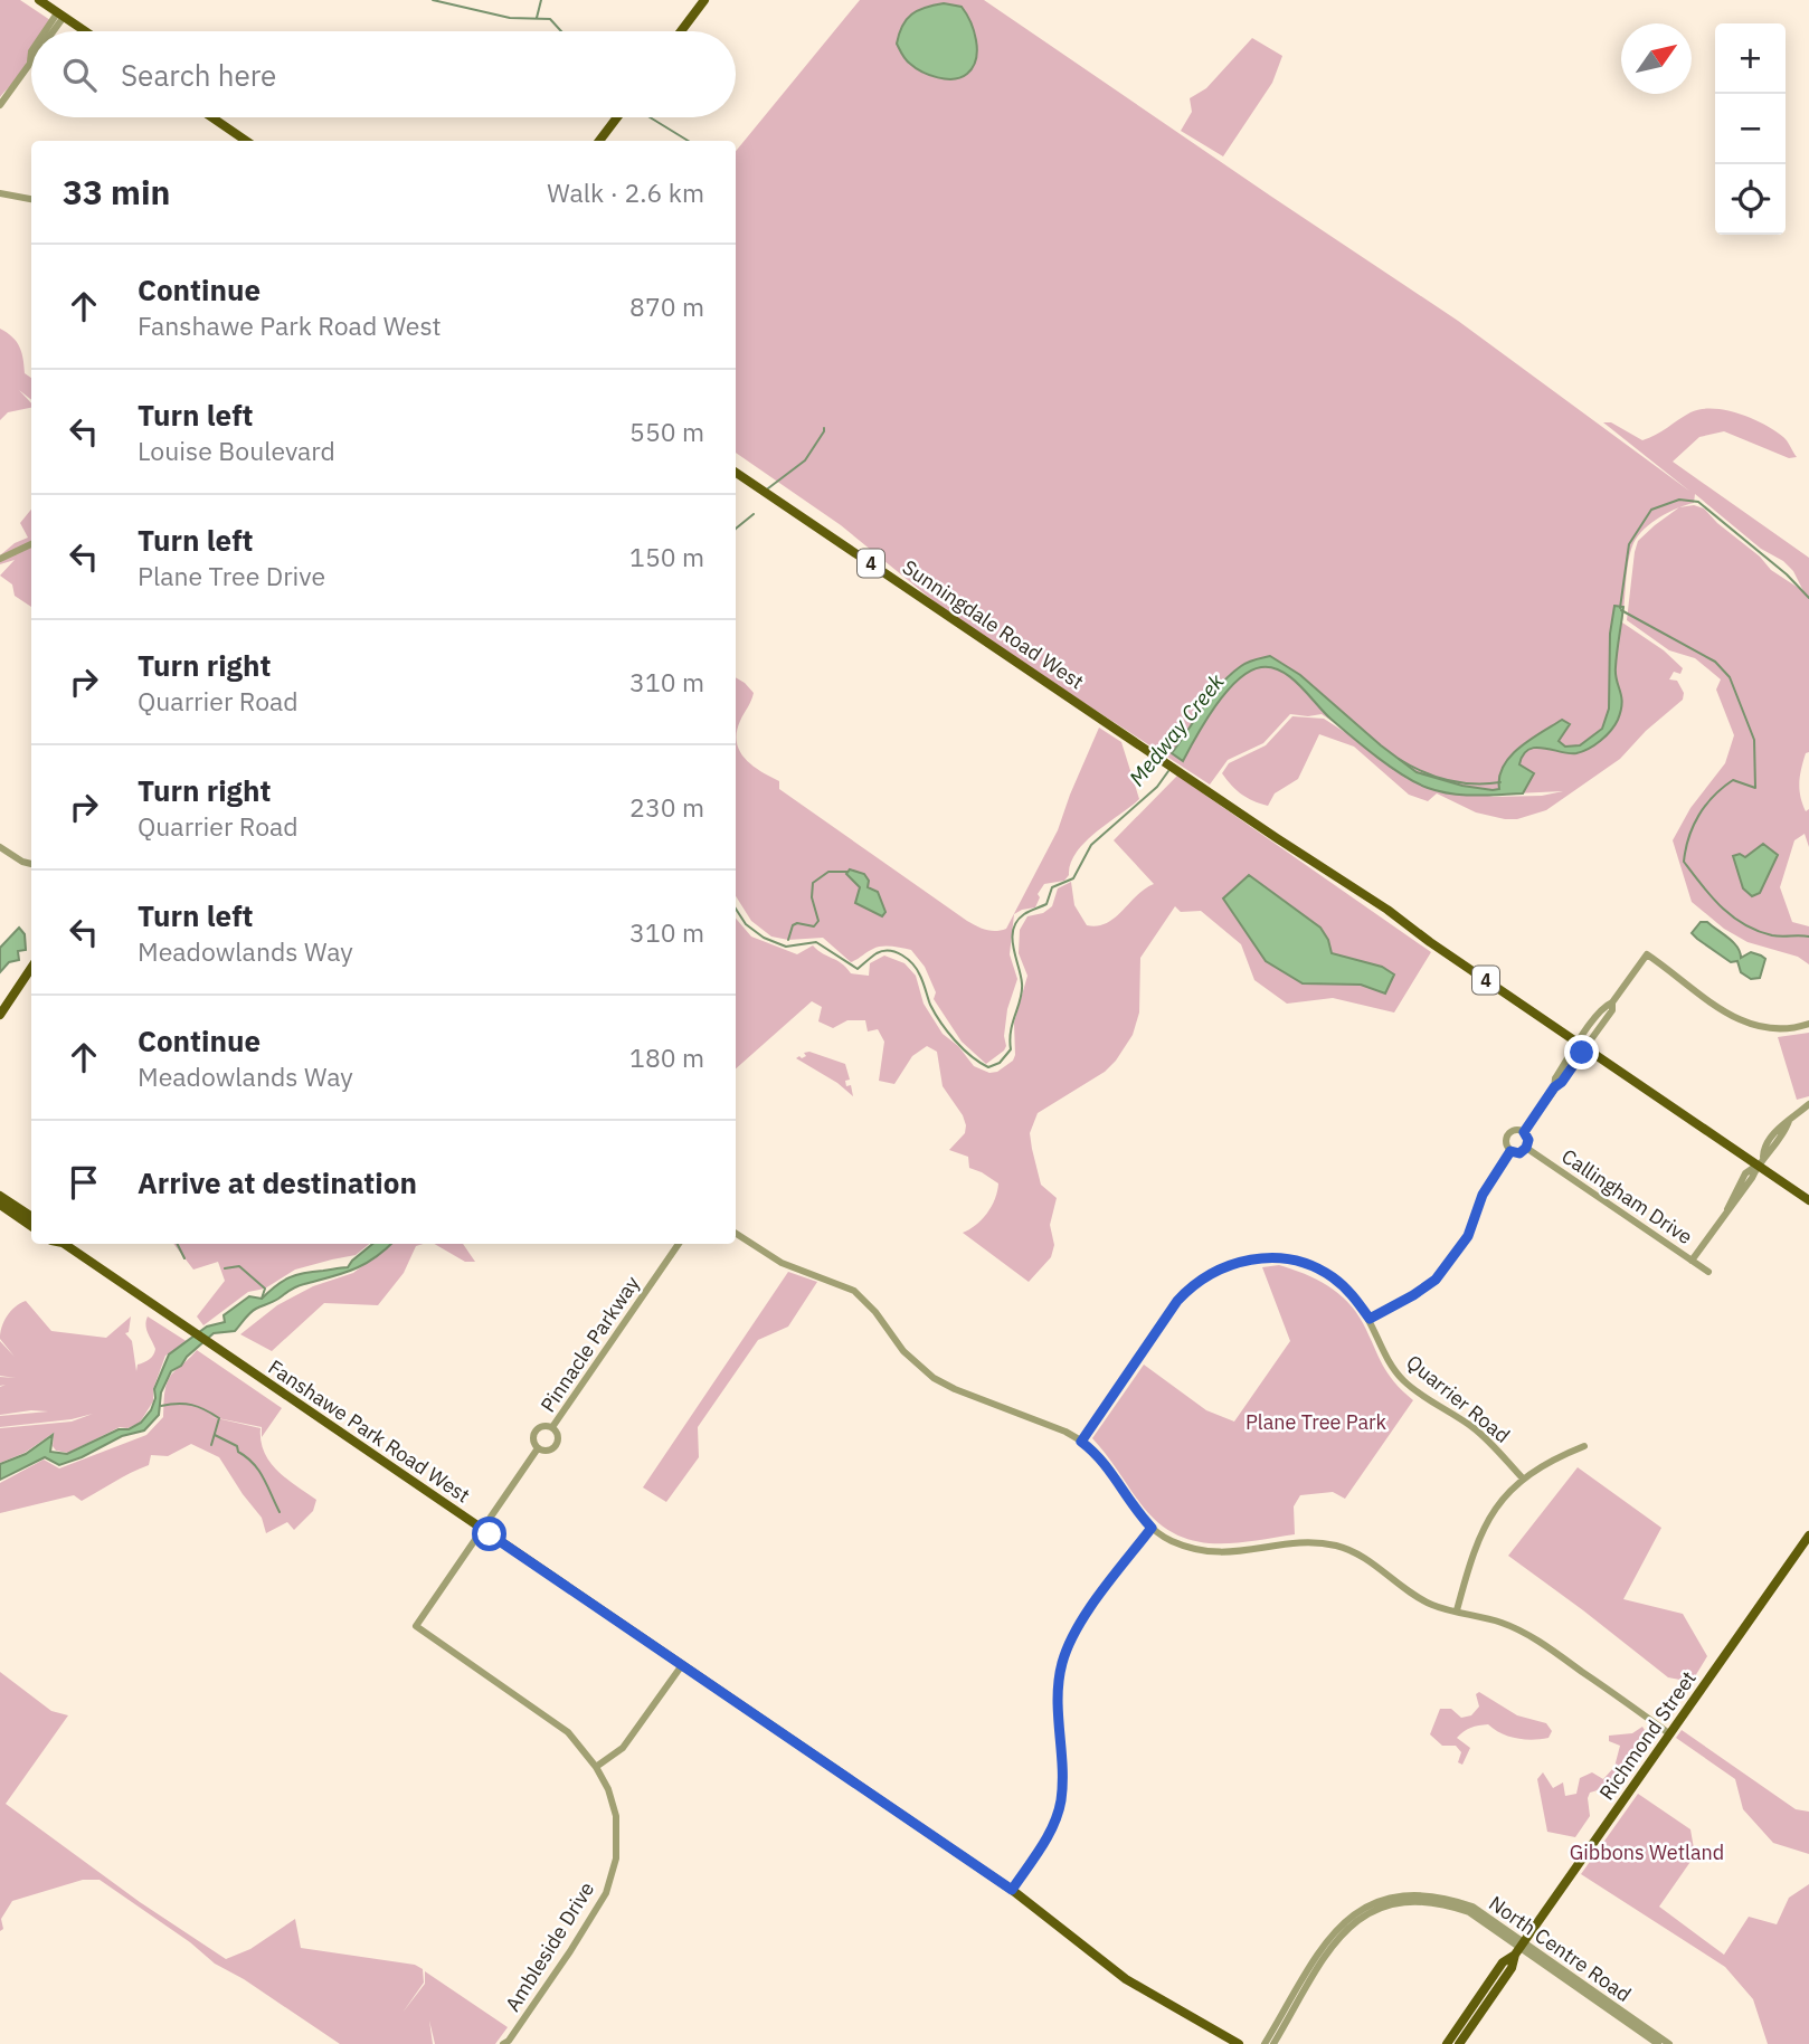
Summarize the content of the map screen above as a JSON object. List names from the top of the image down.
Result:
{
  "streets": {
    "main road": [
      "4",
      "Sunningdale Road West",
      "Fanshawe Park Road West",
      "Richmond Street"
    ],
    "street": [
      "Callingham Drive",
      "Pinnacle Parkway",
      "Quarrier Road",
      "Ambleside Drive",
      "North Centre Road"
    ]
  },
  "crossings": [
    ["4", "Sunningdale Road West"],
    ["Fanshawe Park Road West", "Ambleside Drive"],
    ["Richmond Street", "North Centre Road"]
  ],
  "water": ["Medway Creek"],
  "parks": ["Plane Tree Park", "Gibbons Wetland"],
  "north": "top right",
  "page": {
    "map_buttons": ["+", "−"],
    "search": "Search here",
    "heading": ["33 min", "Walk · 2.6 km"],
    "list": [
      ["Continue", "Fanshawe Park Road West", "870 m"],
      ["Turn left", "Louise Boulevard", "550 m"],
      ["Turn left", "Plane Tree Drive", "150 m"],
      ["Turn right", "Quarrier Road", "310 m"],
      ["Turn right", "Quarrier Road", "230 m"],
      ["Turn left", "Meadowlands Way", "310 m"],
      ["Continue", "Meadowlands Way", "180 m"],
      "Arrive at destination"
    ]
  }
}
